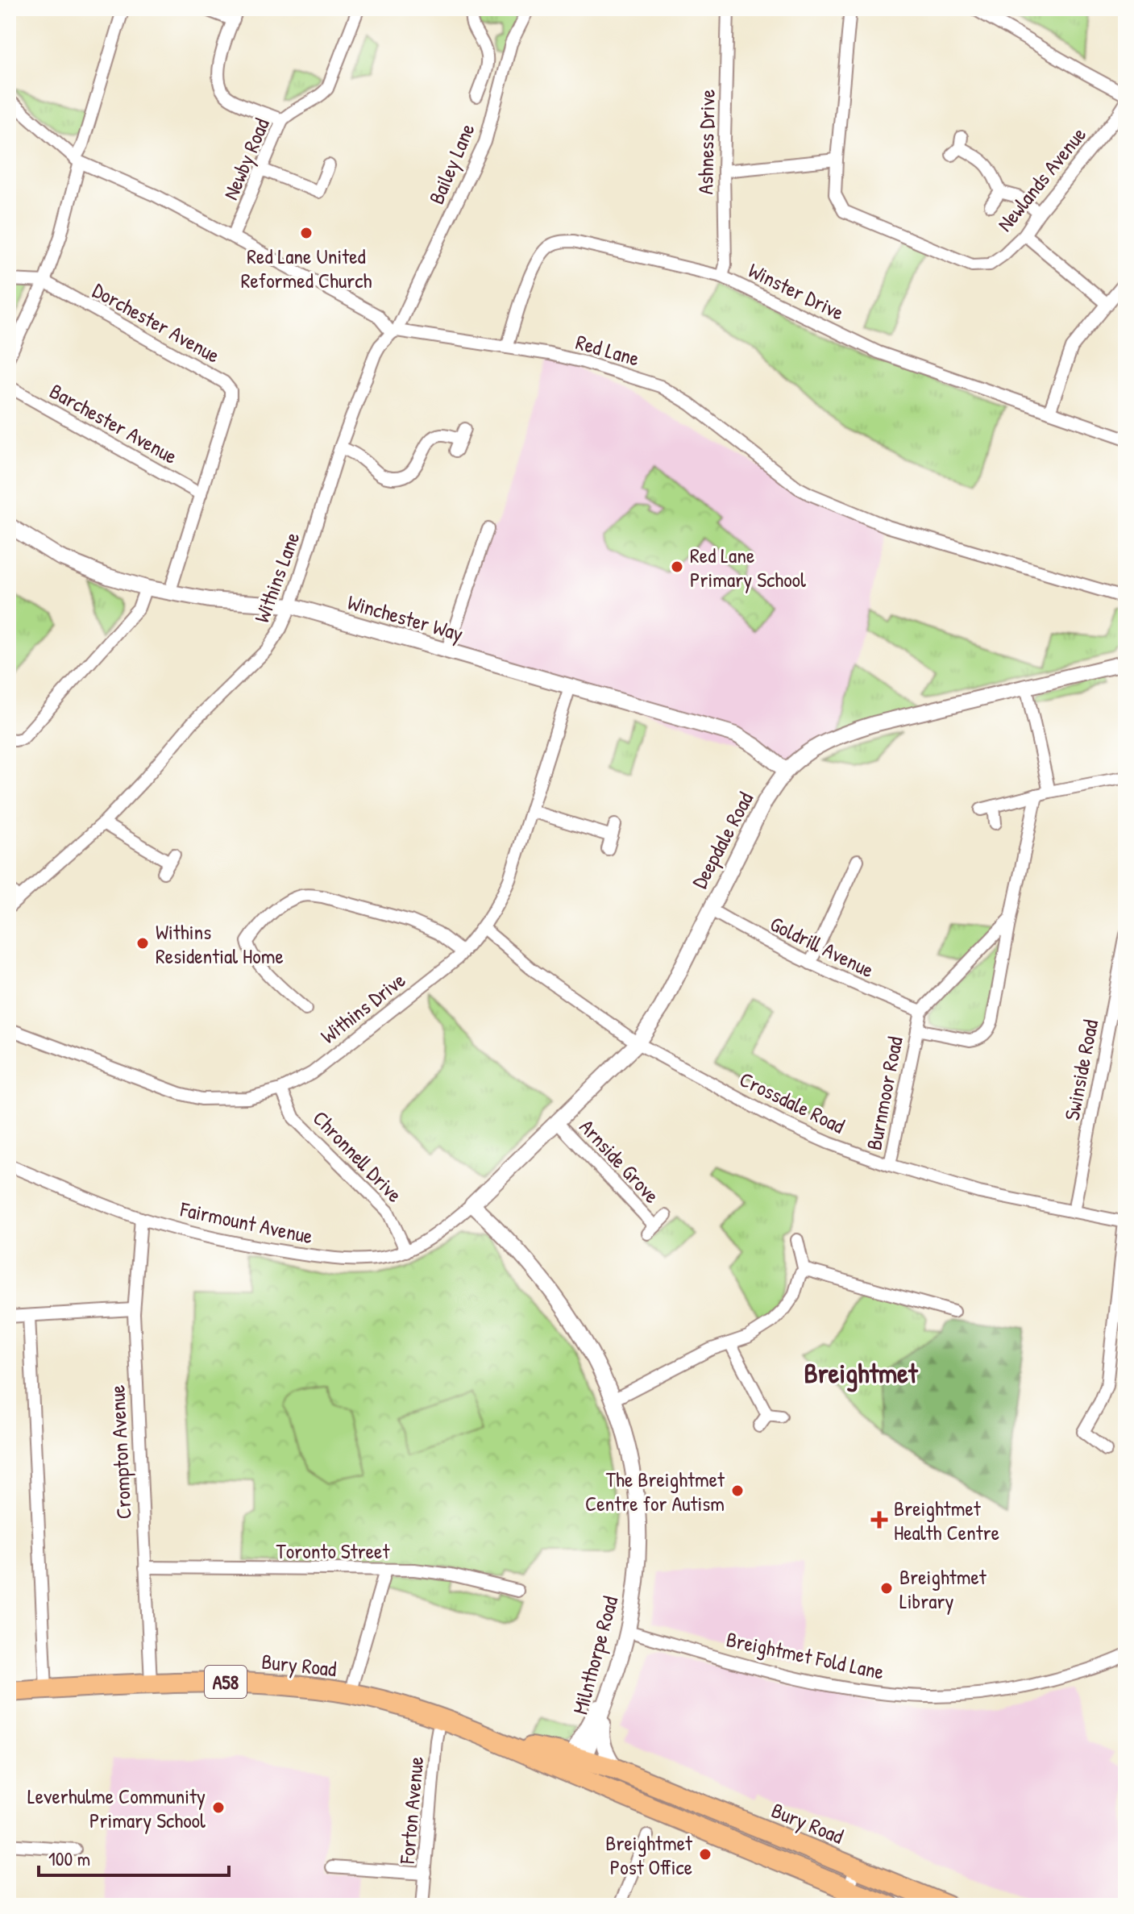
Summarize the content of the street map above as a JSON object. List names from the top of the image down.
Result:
{
  "streets": {
    "highway": ["Bury Road", "A58"],
    "street": [
      "Ashness Drive",
      "Newby Road",
      "Bailey Lane",
      "Newlands Avenue",
      "Winster Drive",
      "Dorchester Avenue",
      "Red Lane",
      "Barchester Avenue",
      "Withins Lane",
      "Winchester Way",
      "Deepdale Road",
      "Goldrill Avenue",
      "Withins Drive",
      "Swinside Road",
      "Burnmoor Road",
      "Crossdale Road",
      "Chronnell Drive",
      "Arnside Grove",
      "Fairmount Avenue",
      "Crompton Avenue",
      "Toronto Street",
      "Milnthorpe Road",
      "Breightmet Fold Lane",
      "Forton Avenue"
    ]
  },
  "crossings": [
    ["Ashness Drive", "Winster Drive"],
    ["Bailey Lane", "Red Lane"],
    ["Bailey Lane", "Withins Lane"],
    ["Winster Drive", "Red Lane"],
    ["Dorchester Avenue", "Barchester Avenue"],
    ["Dorchester Avenue", "Winchester Way"],
    ["Red Lane", "Withins Lane"],
    ["Withins Lane", "Winchester Way"],
    ["Winchester Way", "Deepdale Road"],
    ["Winchester Way", "Withins Drive"],
    ["Deepdale Road", "Goldrill Avenue"],
    ["Deepdale Road", "Crossdale Road"],
    ["Deepdale Road", "Arnside Grove"],
    ["Deepdale Road", "Fairmount Avenue"],
    ["Deepdale Road", "Milnthorpe Road"],
    ["Goldrill Avenue", "Burnmoor Road"],
    ["Withins Drive", "Crossdale Road"],
    ["Withins Drive", "Chronnell Drive"],
    ["Swinside Road", "Crossdale Road"],
    ["Burnmoor Road", "Crossdale Road"],
    ["Chronnell Drive", "Fairmount Avenue"],
    ["Fairmount Avenue", "Crompton Avenue"],
    ["Fairmount Avenue", "Milnthorpe Road"],
    ["Crompton Avenue", "Toronto Street"],
    ["Crompton Avenue", "Bury Road"],
    ["Milnthorpe Road", "Breightmet Fold Lane"],
    ["Milnthorpe Road", "Bury Road"],
    ["Bury Road", "Forton Avenue"]
  ],
  "districts": ["Breightmet"],
  "places": {
    "other": [
      "Red Lane United Reformed Church",
      "Red Lane Primary School",
      "Withins Residential Home",
      "The Breightmet Centre for Autism",
      "Breightmet Library",
      "Leverhulme Community Primary School",
      "Breightmet Post Office"
    ],
    "health": ["Breightmet Health Centre"]
  },
  "scale_bar": "100 m"
}
